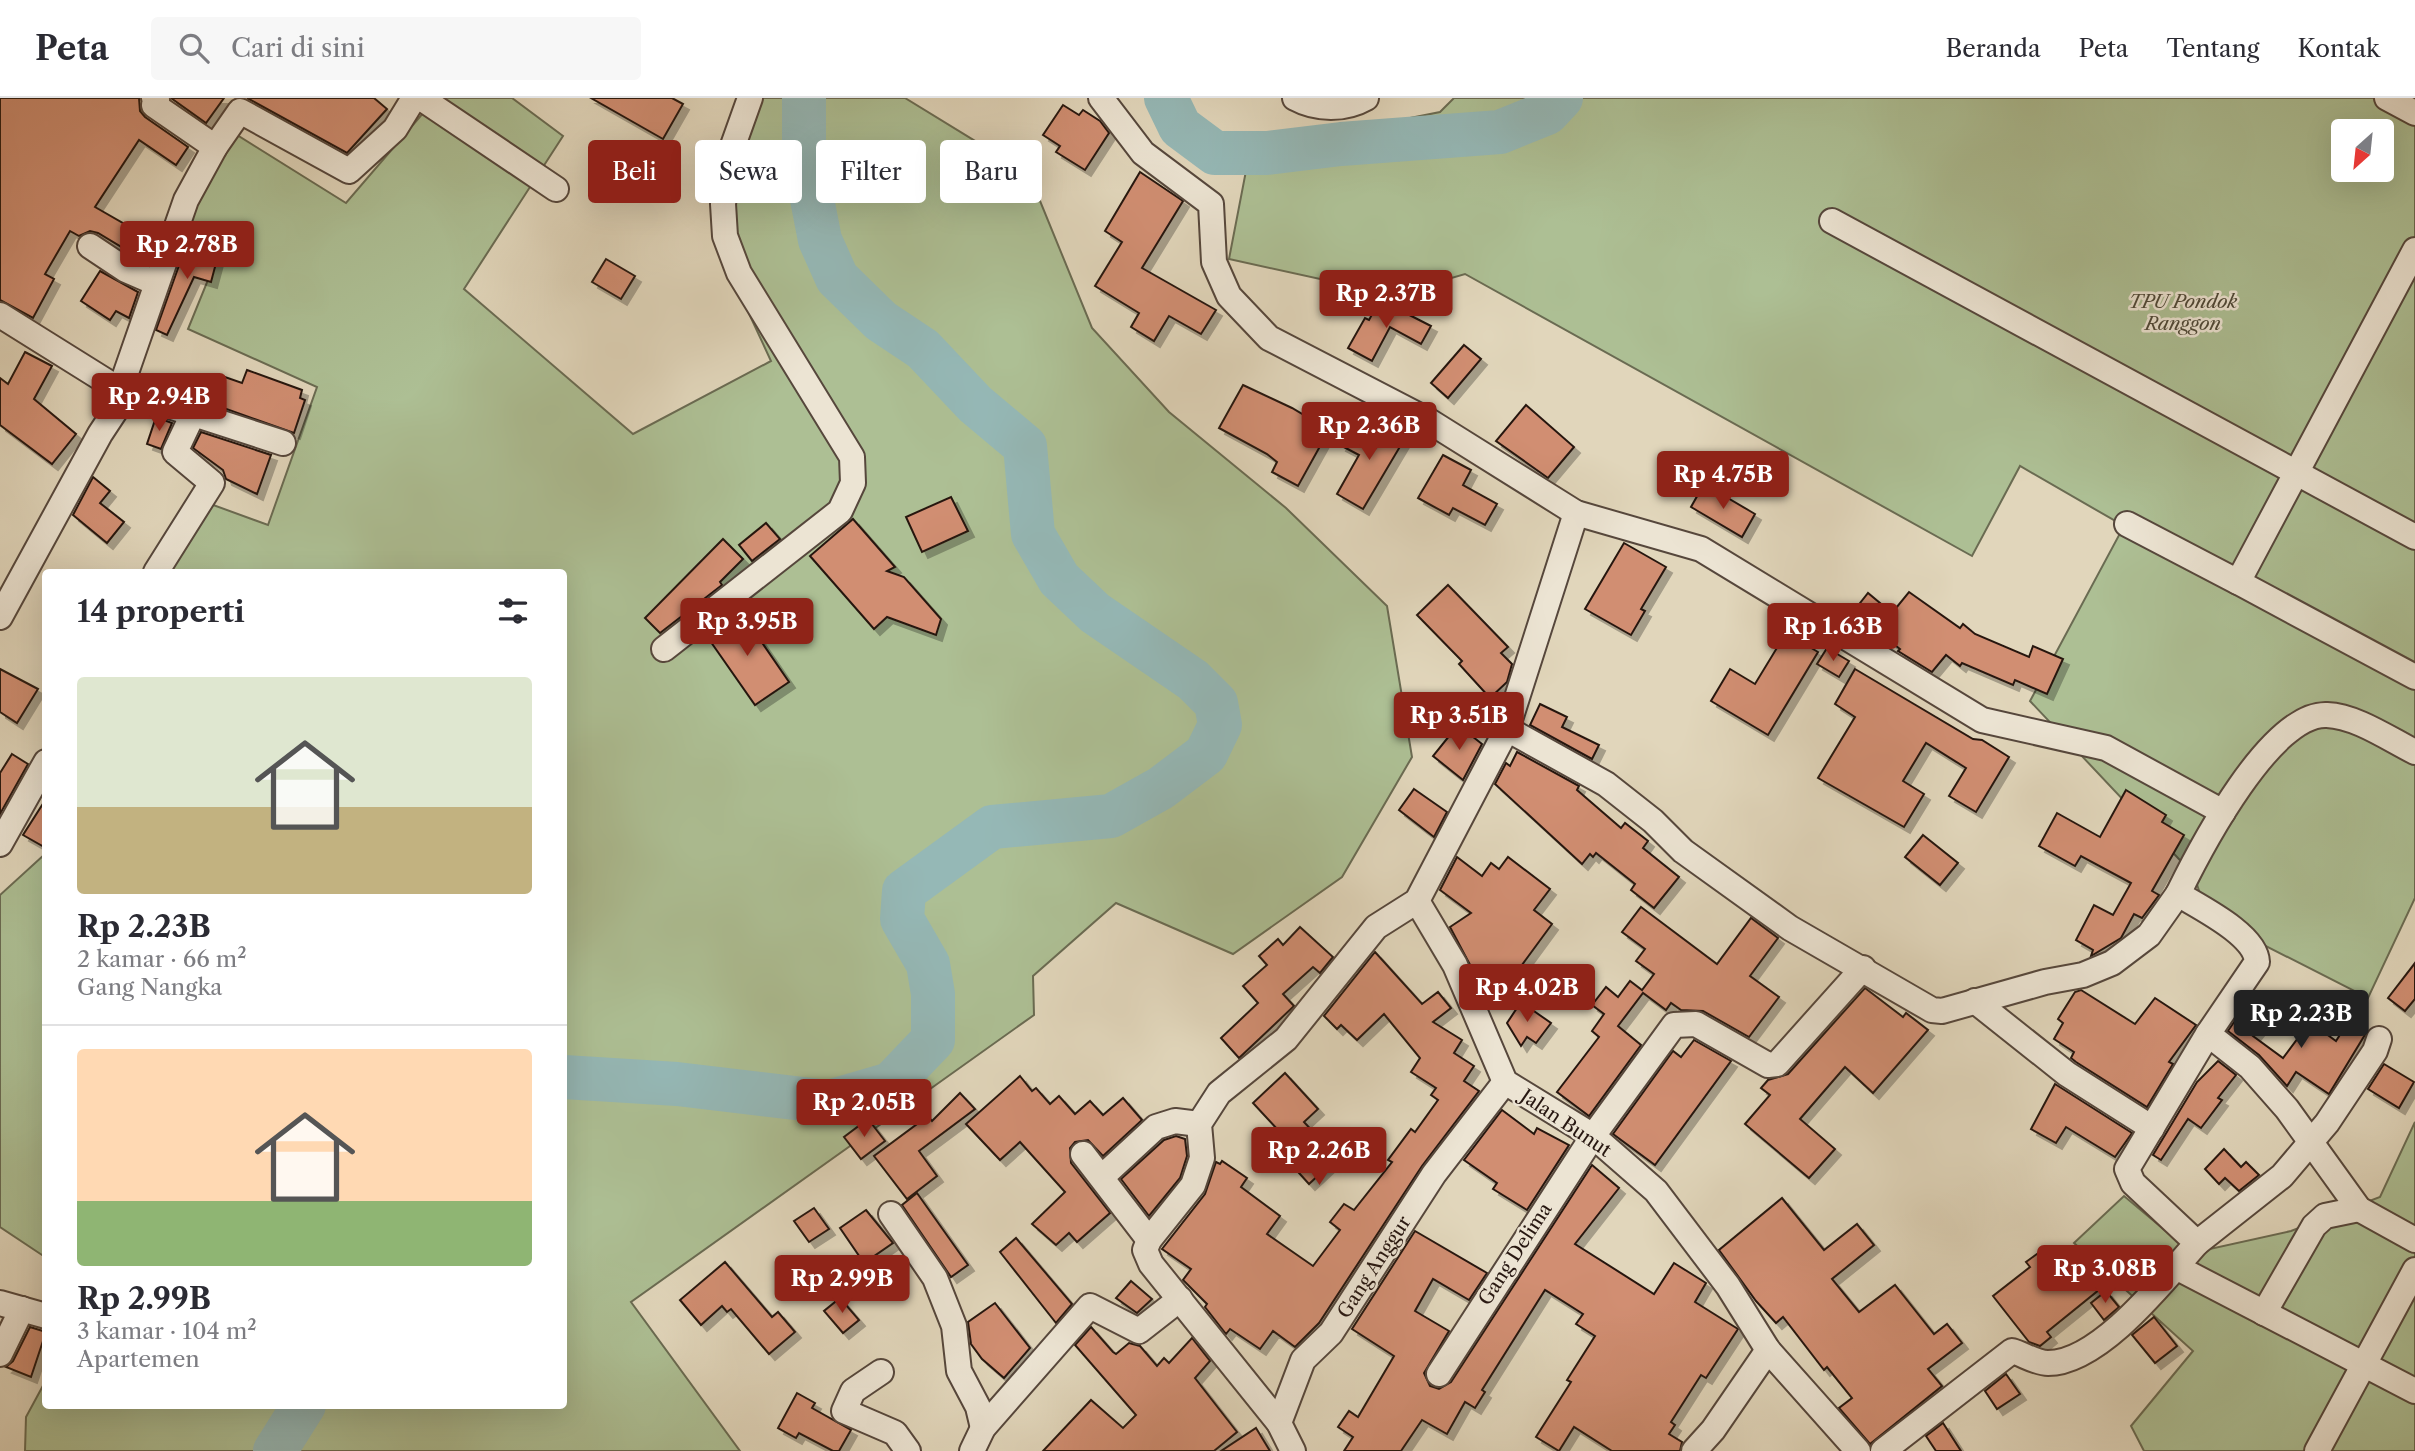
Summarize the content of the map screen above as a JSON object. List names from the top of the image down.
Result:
{
  "streets": {
    "street": ["Jalan Bunut", "Gang Delima", "Gang Anggur"]
  },
  "crossings": [
    ["Jalan Bunut", "Gang Delima"],
    ["Jalan Bunut", "Gang Anggur"]
  ],
  "parks": ["TPU Pondok Ranggon"],
  "north": "bottom left",
  "page": {
    "header": "Peta",
    "search": "Cari di sini",
    "nav": [
      "Beranda",
      "Peta",
      "Tentang",
      "Kontak"
    ],
    "chip": [
      "Beli",
      "Sewa",
      "Filter",
      "Baru"
    ],
    "price": [
      "Rp 2.78B",
      "Rp 2.37B",
      "Rp 2.94B",
      "Rp 2.36B",
      "Rp 4.75B",
      "Rp 3.95B",
      "Rp 1.63B",
      "Rp 3.51B",
      "Rp 4.02B",
      "Rp 2.23B",
      "Rp 2.05B",
      "Rp 2.26B",
      "Rp 3.08B",
      "Rp 2.99B"
    ],
    "heading": "14 properti",
    "list": [
      {
        "name": "Rp 2.23B",
        "note": "2 kamar · 66 m² · Gang Nangka"
      },
      {
        "name": "Rp 2.99B",
        "note": "3 kamar · 104 m² · Apartemen"
      }
    ]
  }
}
